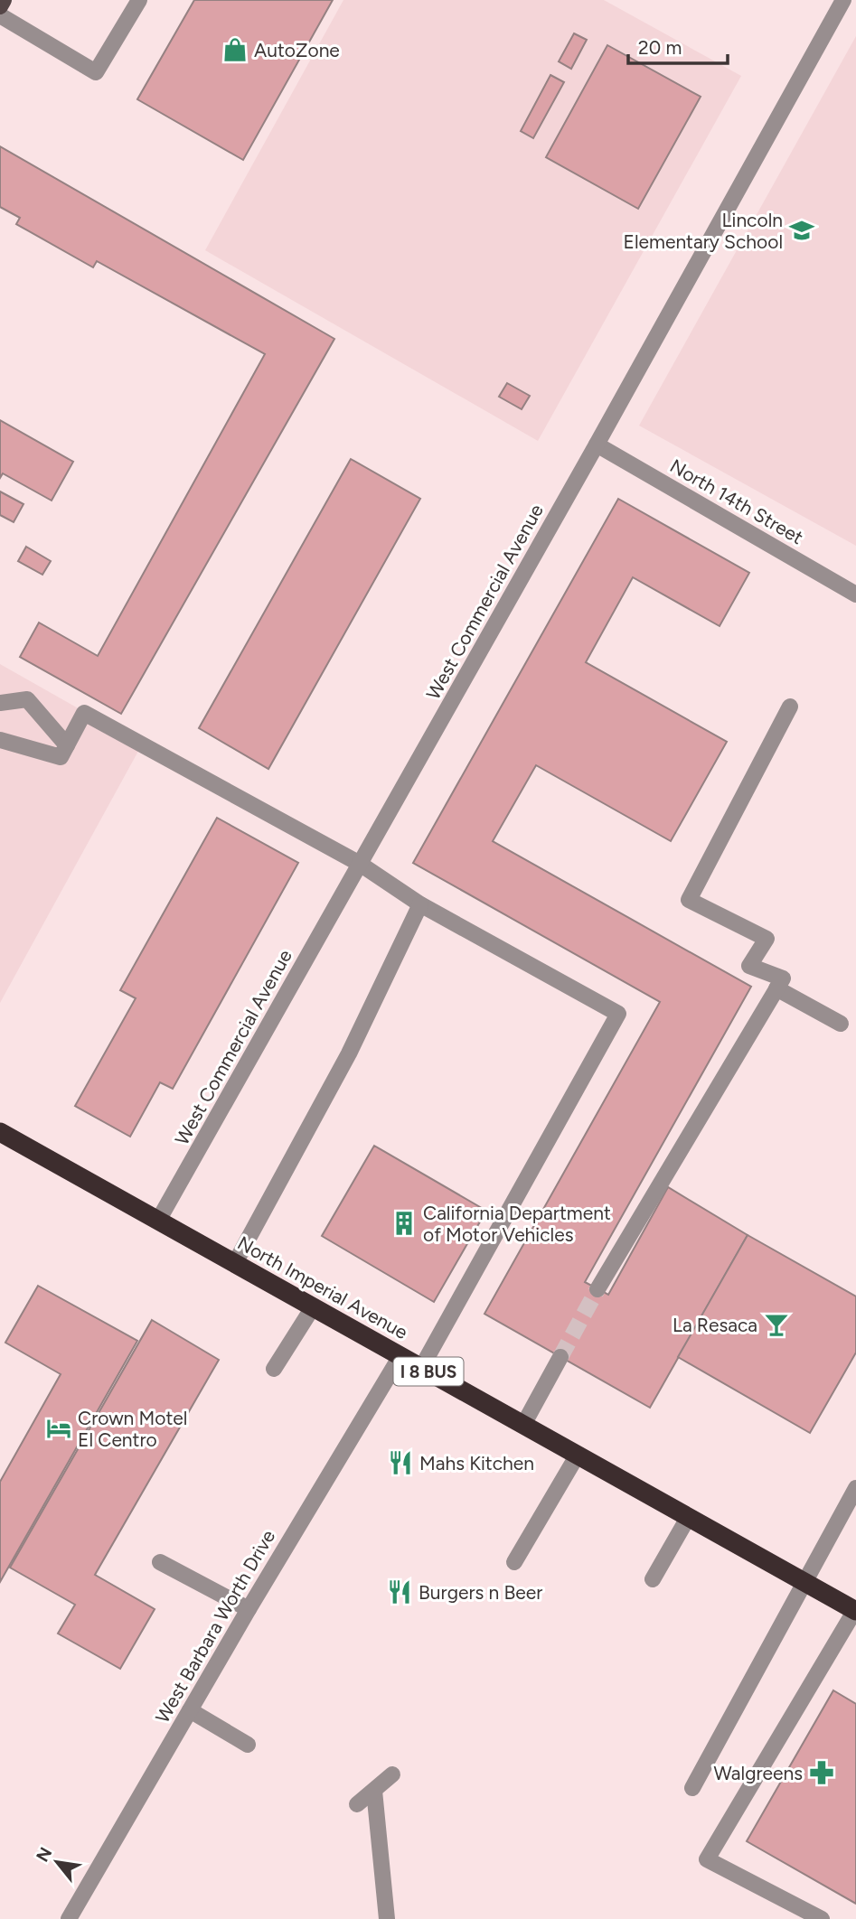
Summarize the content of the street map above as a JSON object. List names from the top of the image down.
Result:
{
  "streets": {
    "highway": ["North Imperial Avenue", "I 8 BUS"],
    "street": ["North 14th Street", "West Commercial Avenue", "West Barbara Worth Drive"]
  },
  "crossings": [
    ["North 14th Street", "West Commercial Avenue"],
    ["West Commercial Avenue", "North Imperial Avenue"],
    ["North Imperial Avenue", "West Barbara Worth Drive"]
  ],
  "places": {
    "shop": ["AutoZone"],
    "school or university": ["Lincoln Elementary School"],
    "building": ["California Department of Motor Vehicles"],
    "bar": ["La Resaca"],
    "hotel": ["Crown Motel El Centro"],
    "restaurant": ["Mahs Kitchen", "Burgers n Beer"],
    "pharmacy": ["Walgreens"]
  },
  "scale_bar": "20 m",
  "north": "top left"
}
